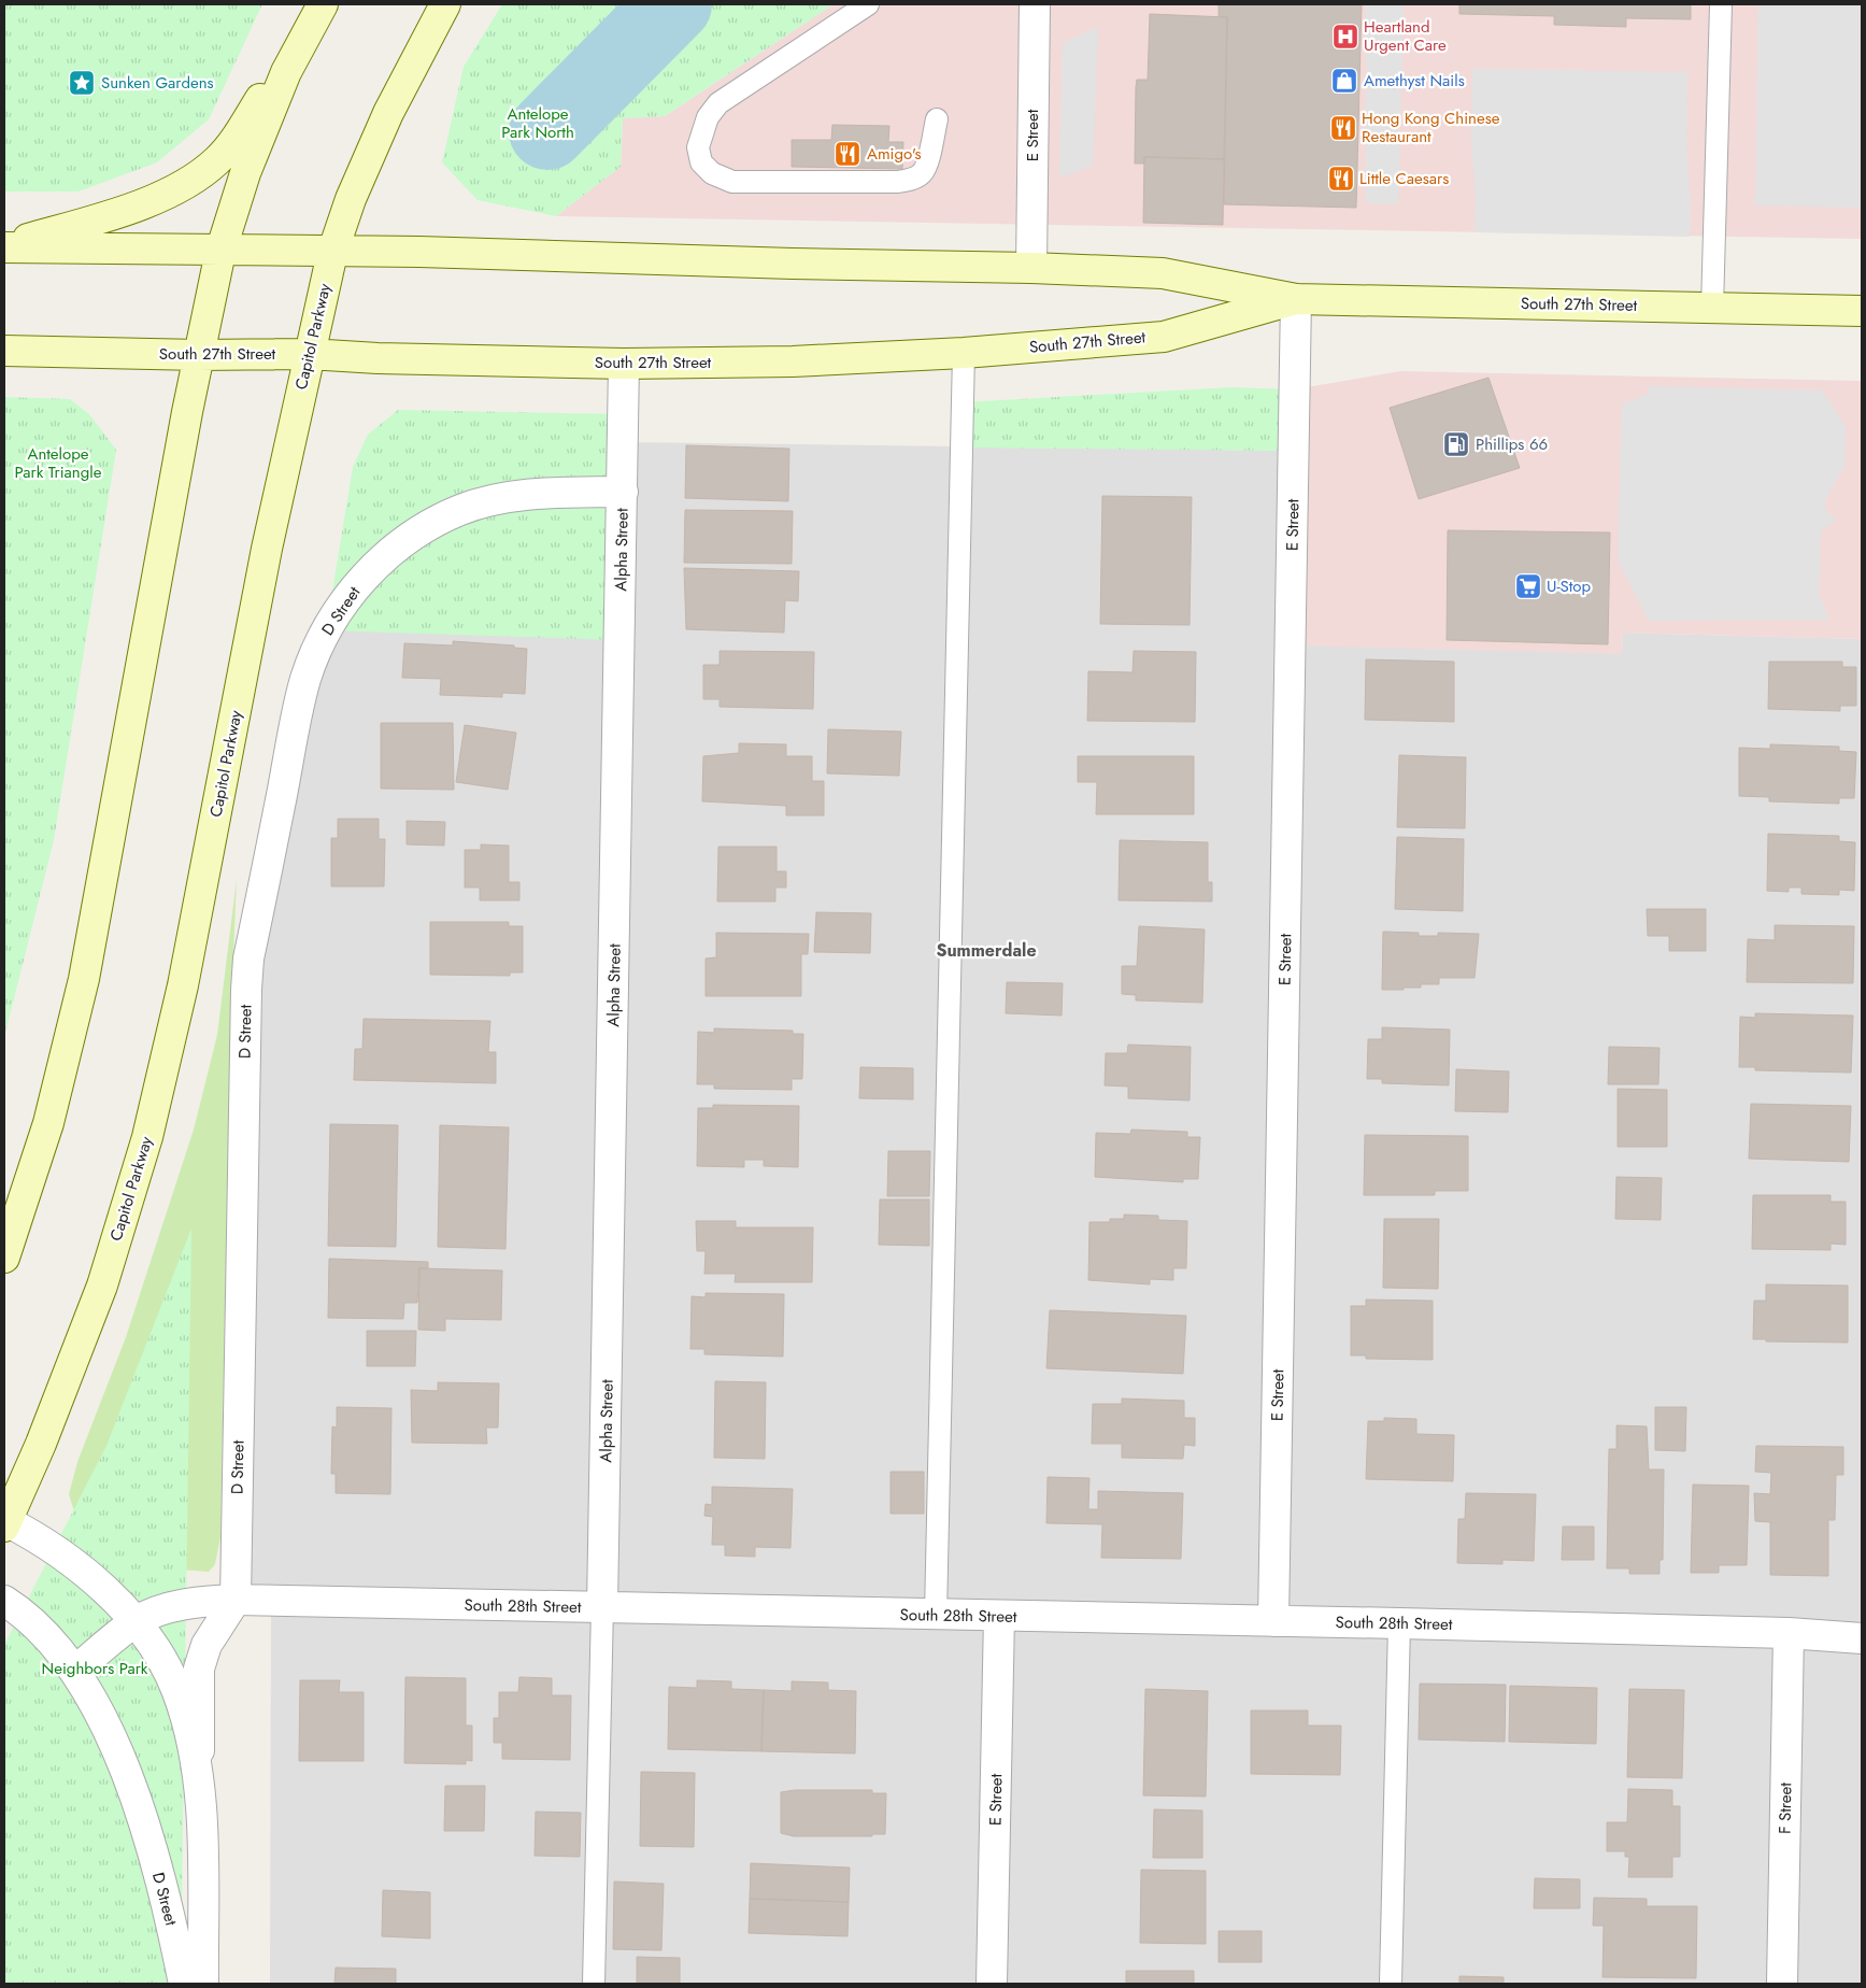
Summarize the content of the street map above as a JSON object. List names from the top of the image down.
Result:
{
  "streets": {
    "main road": ["South 27th Street", "Capitol Parkway"],
    "street": [
      "E Street",
      "Alpha Street",
      "D Street",
      "South 28th Street",
      "F Street"
    ]
  },
  "crossings": [
    ["E Street", "South 27th Street"],
    ["E Street", "South 28th Street"],
    ["South 27th Street", "Capitol Parkway"],
    ["South 27th Street", "Alpha Street"],
    ["Capitol Parkway", "D Street"],
    ["Alpha Street", "D Street"],
    ["Alpha Street", "South 28th Street"],
    ["D Street", "South 28th Street"],
    ["South 28th Street", "F Street"]
  ],
  "districts": ["Summerdale"],
  "parks": ["Antelope Park North", "Antelope Park Triangle", "Neighbors Park"],
  "places": {
    "hospital": ["Heartland Urgent Care"],
    "shop": ["Amethyst Nails"],
    "place": ["Sunken Gardens"],
    "restaurant": ["Hong Kong Chinese Restaurant", "Amigo's", "Little Caesars"],
    "fuel station": ["Phillips 66"],
    "supermarket": ["U-Stop"]
  }
}
